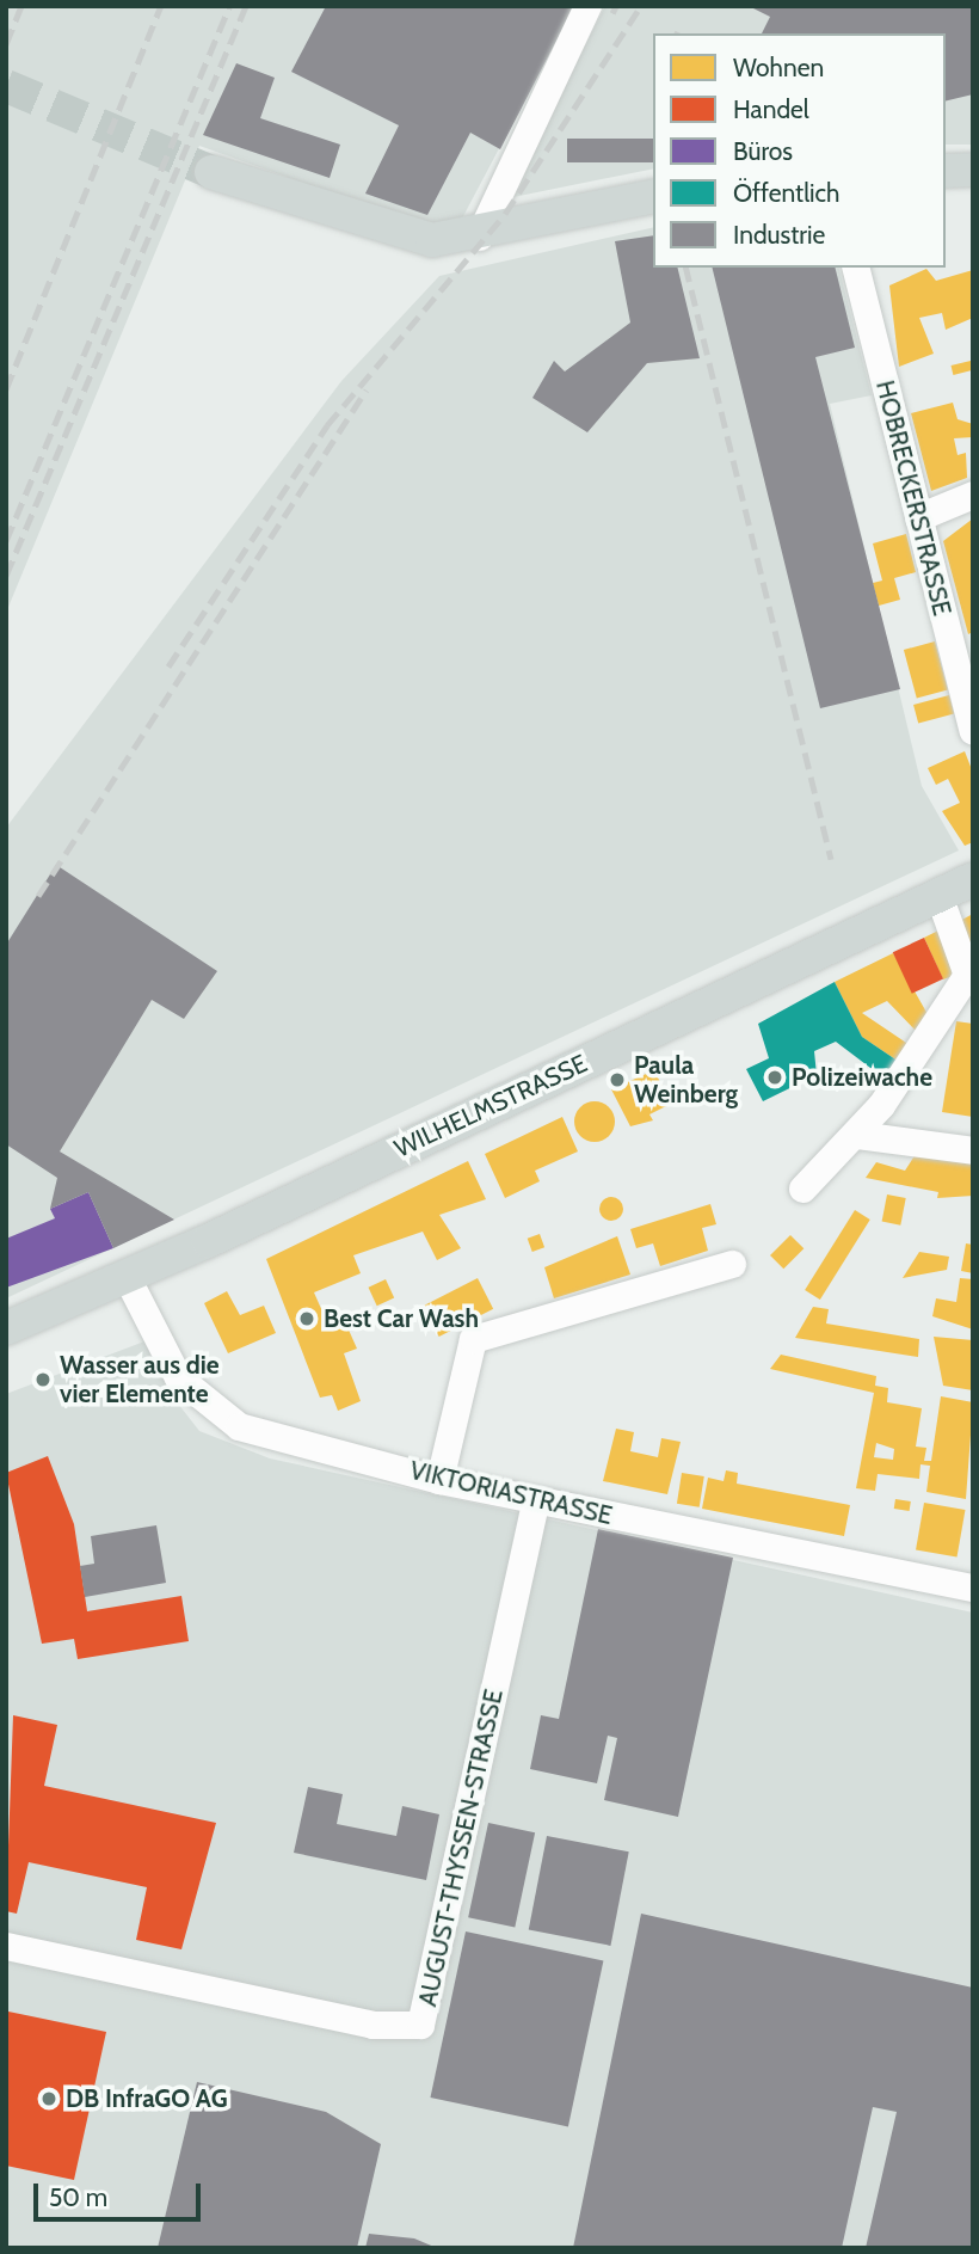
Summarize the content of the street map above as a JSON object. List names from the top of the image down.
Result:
{
  "streets": {
    "main road": ["WILHELMSTRASSE"],
    "street": ["HOBRECKERSTRASSE", "VIKTORIASTRASSE", "AUGUST-THYSSEN-STRASSE"]
  },
  "crossings": [
    ["WILHELMSTRASSE", "VIKTORIASTRASSE"],
    ["VIKTORIASTRASSE", "AUGUST-THYSSEN-STRASSE"]
  ],
  "places": [
    "Polizeiwache",
    "Paula Weinberg",
    "Best Car Wash",
    "Wasser aus die vier Elemente",
    "DB InfraGO AG"
  ],
  "legend": [
    "Wohnen",
    "Handel",
    "Büros",
    "Öffentlich",
    "Industrie"
  ],
  "scale_bar": "50 m"
}
